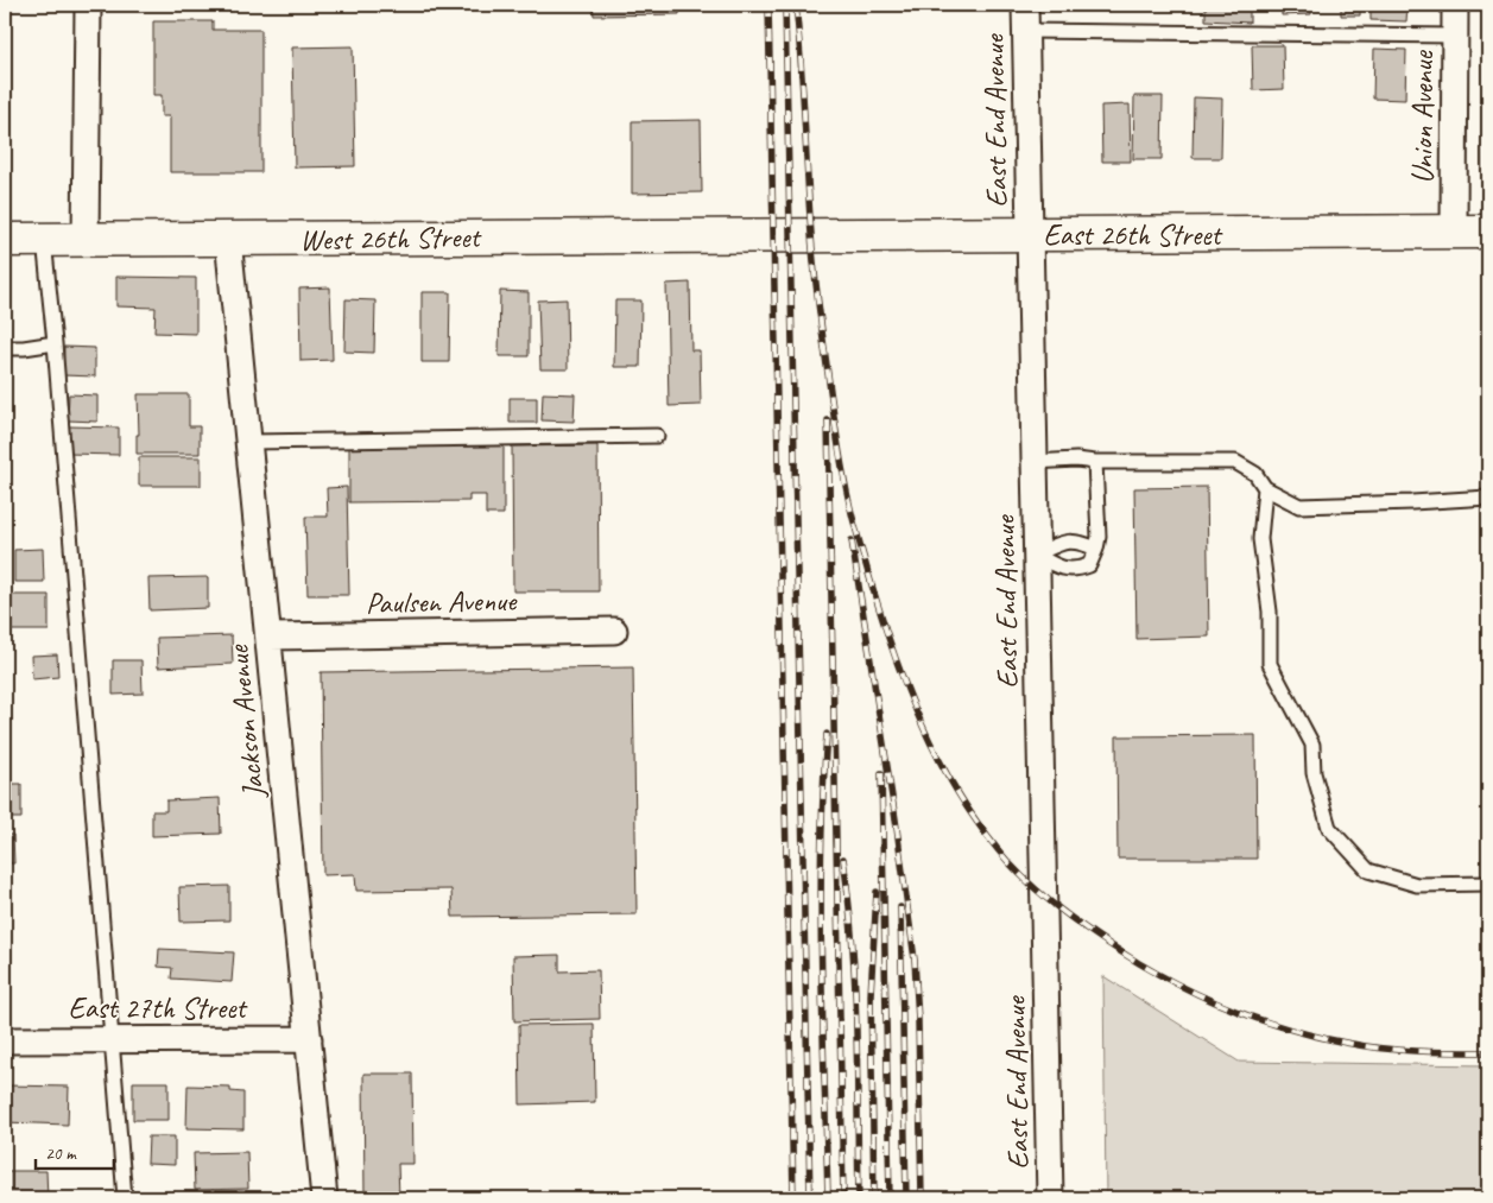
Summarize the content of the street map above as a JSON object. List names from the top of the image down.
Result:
{
  "streets": {
    "street": [
      "Union Avenue",
      "East End Avenue",
      "East 26th Street",
      "West 26th Street",
      "Paulsen Avenue",
      "Jackson Avenue",
      "East 27th Street"
    ]
  },
  "crossings": [
    ["Union Avenue", "East 26th Street"],
    ["East End Avenue", "East 26th Street"],
    ["East 26th Street", "West 26th Street"],
    ["West 26th Street", "Jackson Avenue"],
    ["Paulsen Avenue", "Jackson Avenue"],
    ["Jackson Avenue", "East 27th Street"]
  ],
  "scale_bar": "20 m"
}
